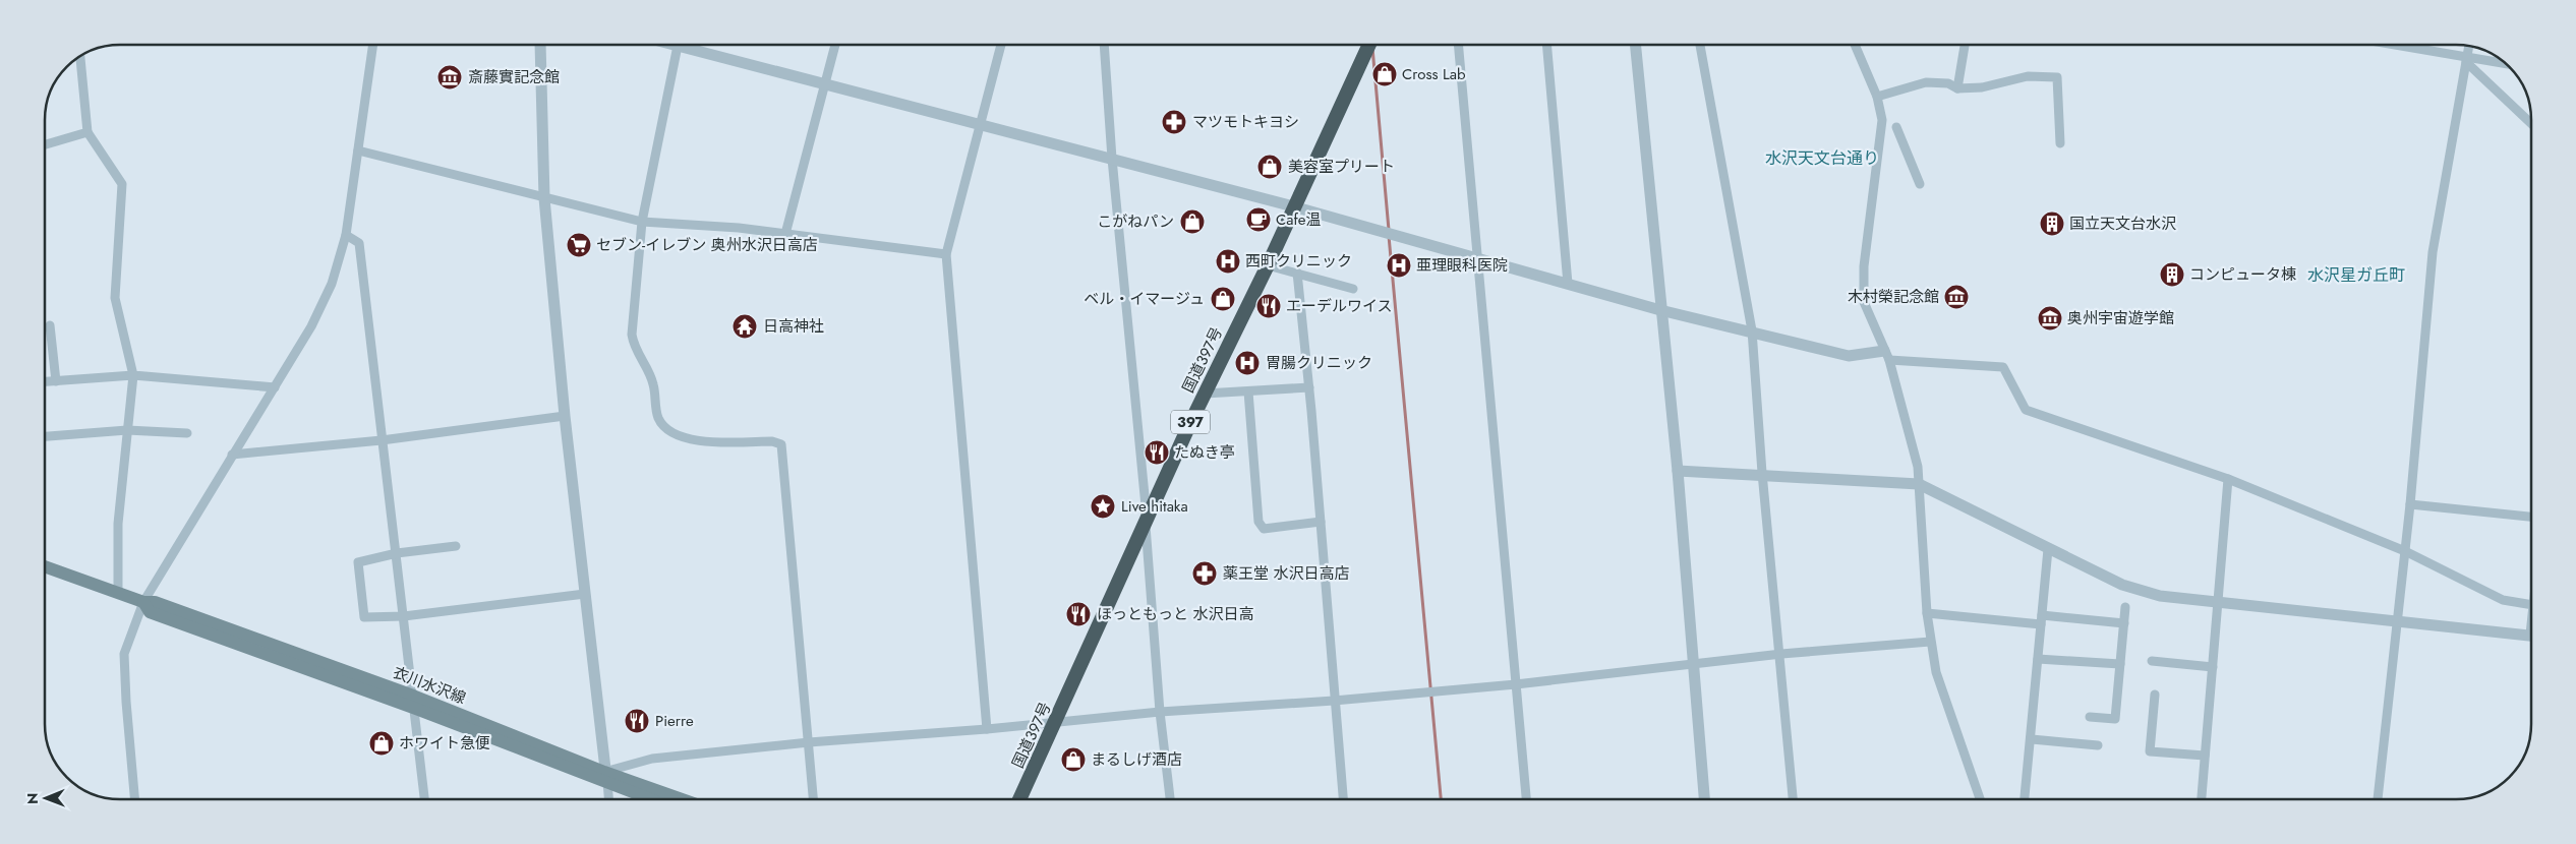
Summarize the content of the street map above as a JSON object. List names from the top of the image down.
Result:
{
  "streets": {
    "highway": ["国道397号", "397"],
    "main road": ["衣川水沢線"]
  },
  "districts": ["水沢天文台通り", "水沢星ガ丘町"],
  "places": {
    "shop": [
      "Cross Lab",
      "美容室プリート",
      "こがねパン",
      "ベル・イマージュ",
      "ホワイト急便",
      "まるしげ酒店"
    ],
    "museum": ["斎藤實記念館", "木村榮記念館", "奥州宇宙遊学館"],
    "pharmacy": ["マツモトキヨシ", "薬王堂 水沢日高店"],
    "cafe": ["Cafe温"],
    "building": ["国立天文台水沢", "コンピュータ棟"],
    "supermarket": ["セブン-イレブン 奥州水沢日高店"],
    "hospital": ["西町クリニック", "亜理眼科医院", "胃腸クリニック"],
    "restaurant": [
      "エーデルワイス",
      "たぬき亭",
      "ほっともっと 水沢日高",
      "Pierre"
    ],
    "temple": ["日高神社"],
    "place": ["Live hitaka"]
  },
  "north": "left"
}
